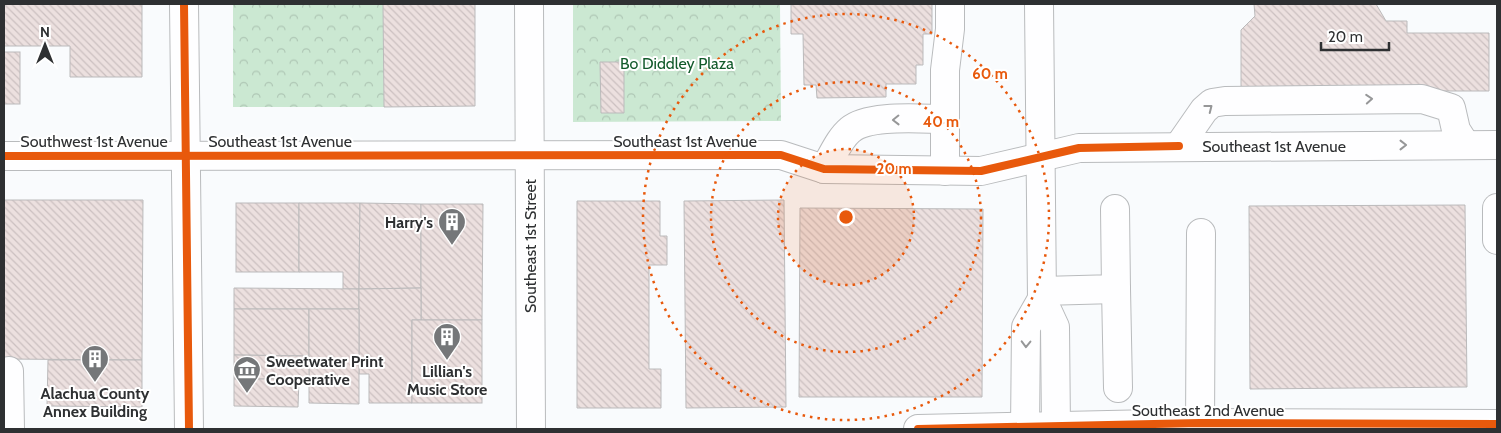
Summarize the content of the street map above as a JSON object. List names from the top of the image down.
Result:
{
  "streets": {
    "street": [
      "Southwest 1st Avenue",
      "Southeast 1st Avenue",
      "Southeast 1st Street",
      "Southeast 2nd Avenue"
    ]
  },
  "crossings": [
    ["Southwest 1st Avenue", "Southeast 1st Avenue"],
    ["Southeast 1st Avenue", "Southeast 1st Street"]
  ],
  "parks": ["Bo Diddley Plaza"],
  "places": {
    "building": ["Harry's", "Lillian's Music Store", "Alachua County Annex Building"],
    "museum": ["Sweetwater Print Cooperative"]
  },
  "scale_bar": "20 m",
  "north": "top",
  "rings": ["60 m", "40 m", "20 m"]
}
